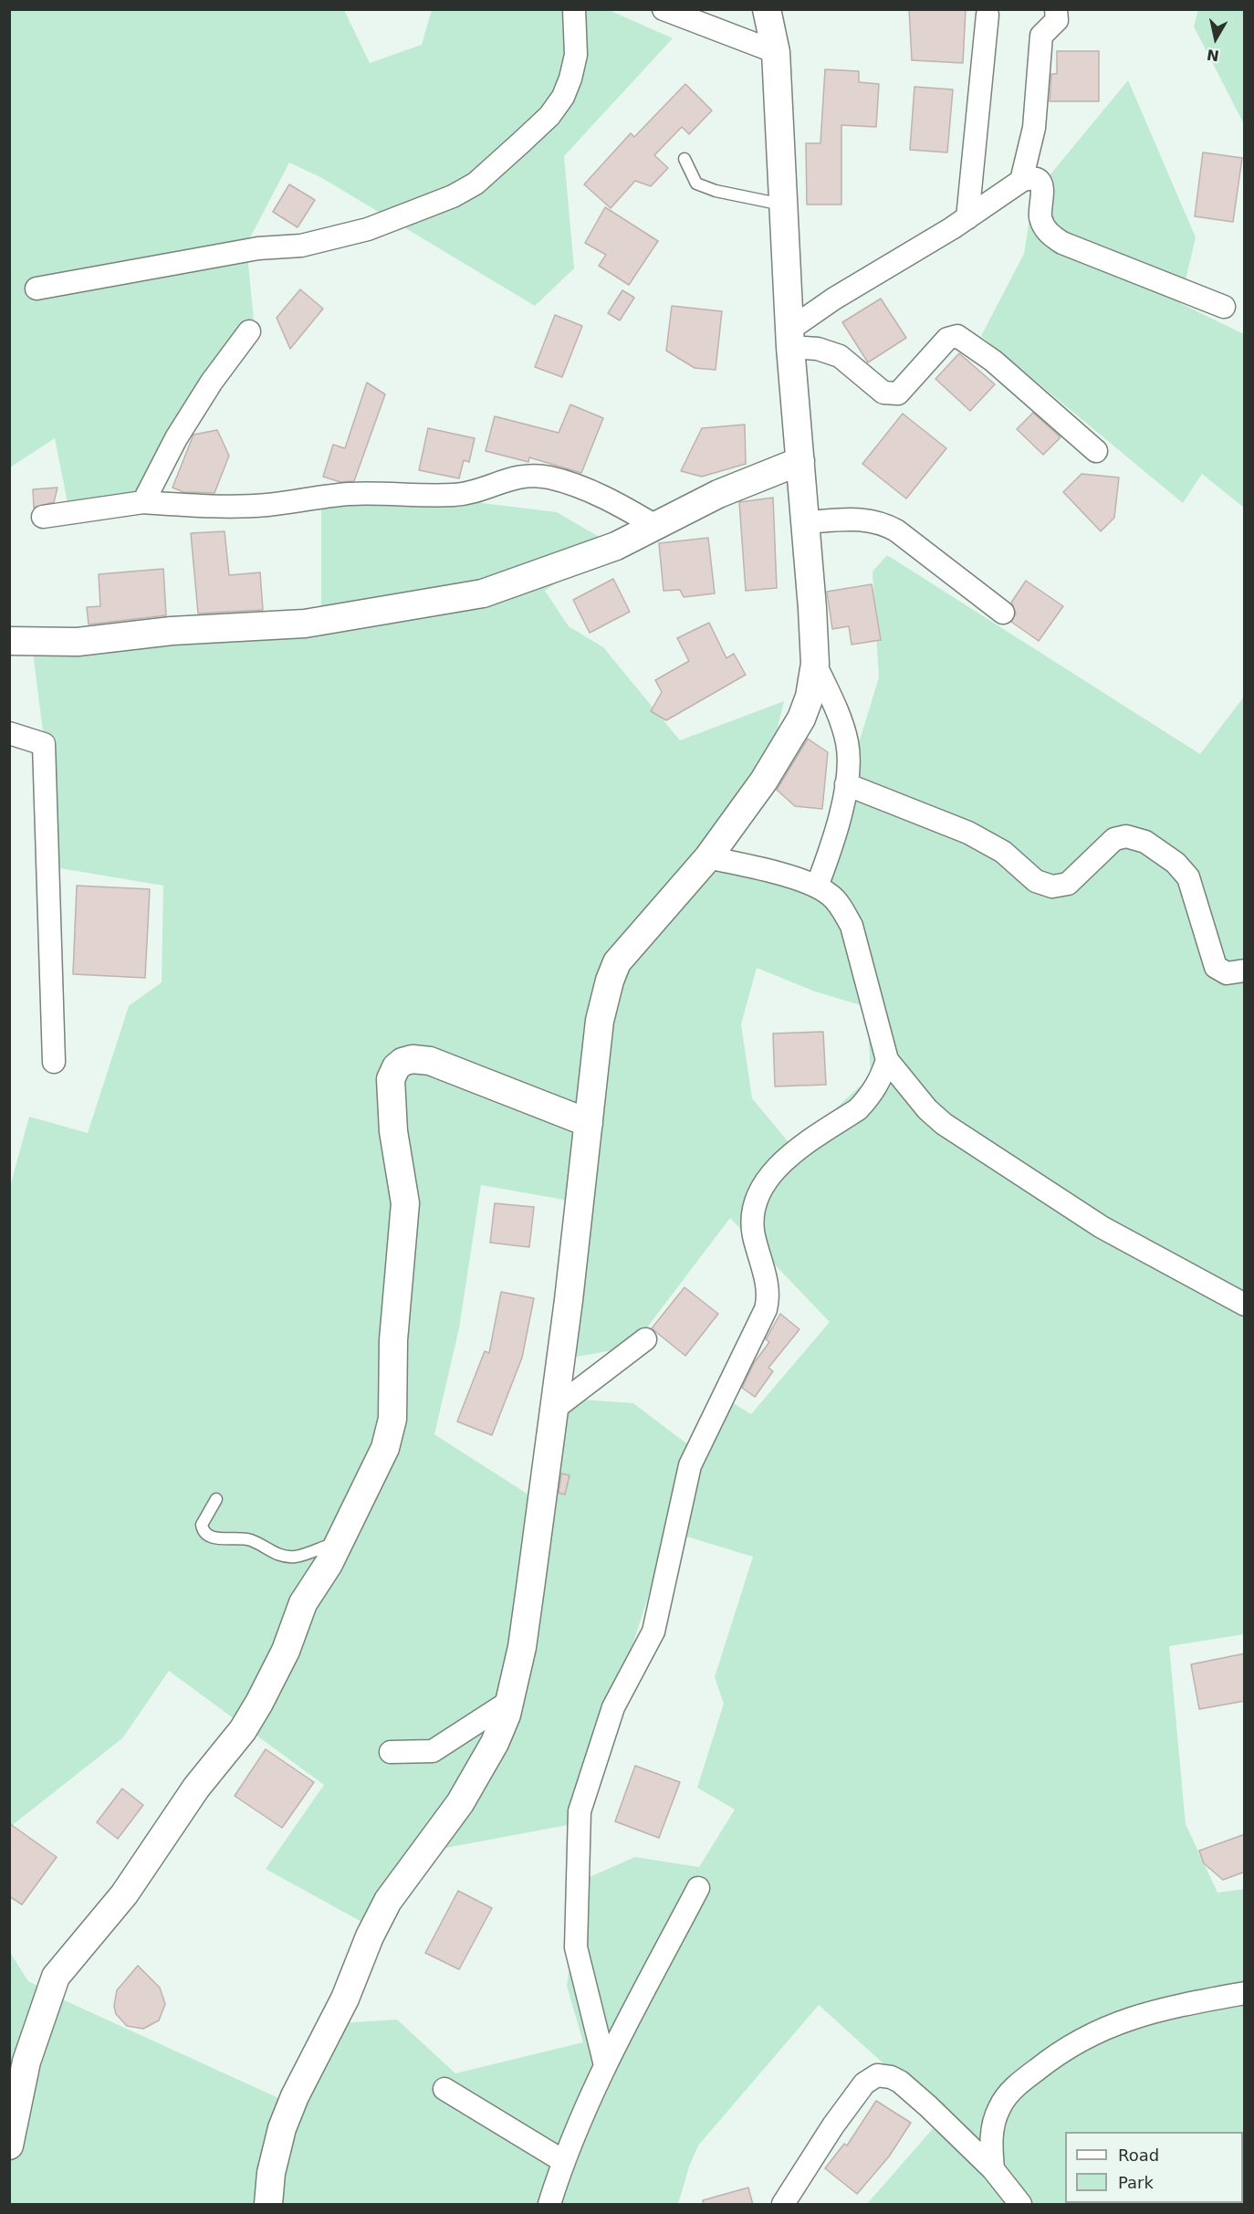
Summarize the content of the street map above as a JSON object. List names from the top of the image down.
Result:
{
  "legend": ["Road", "Park"],
  "north": "bottom"
}
